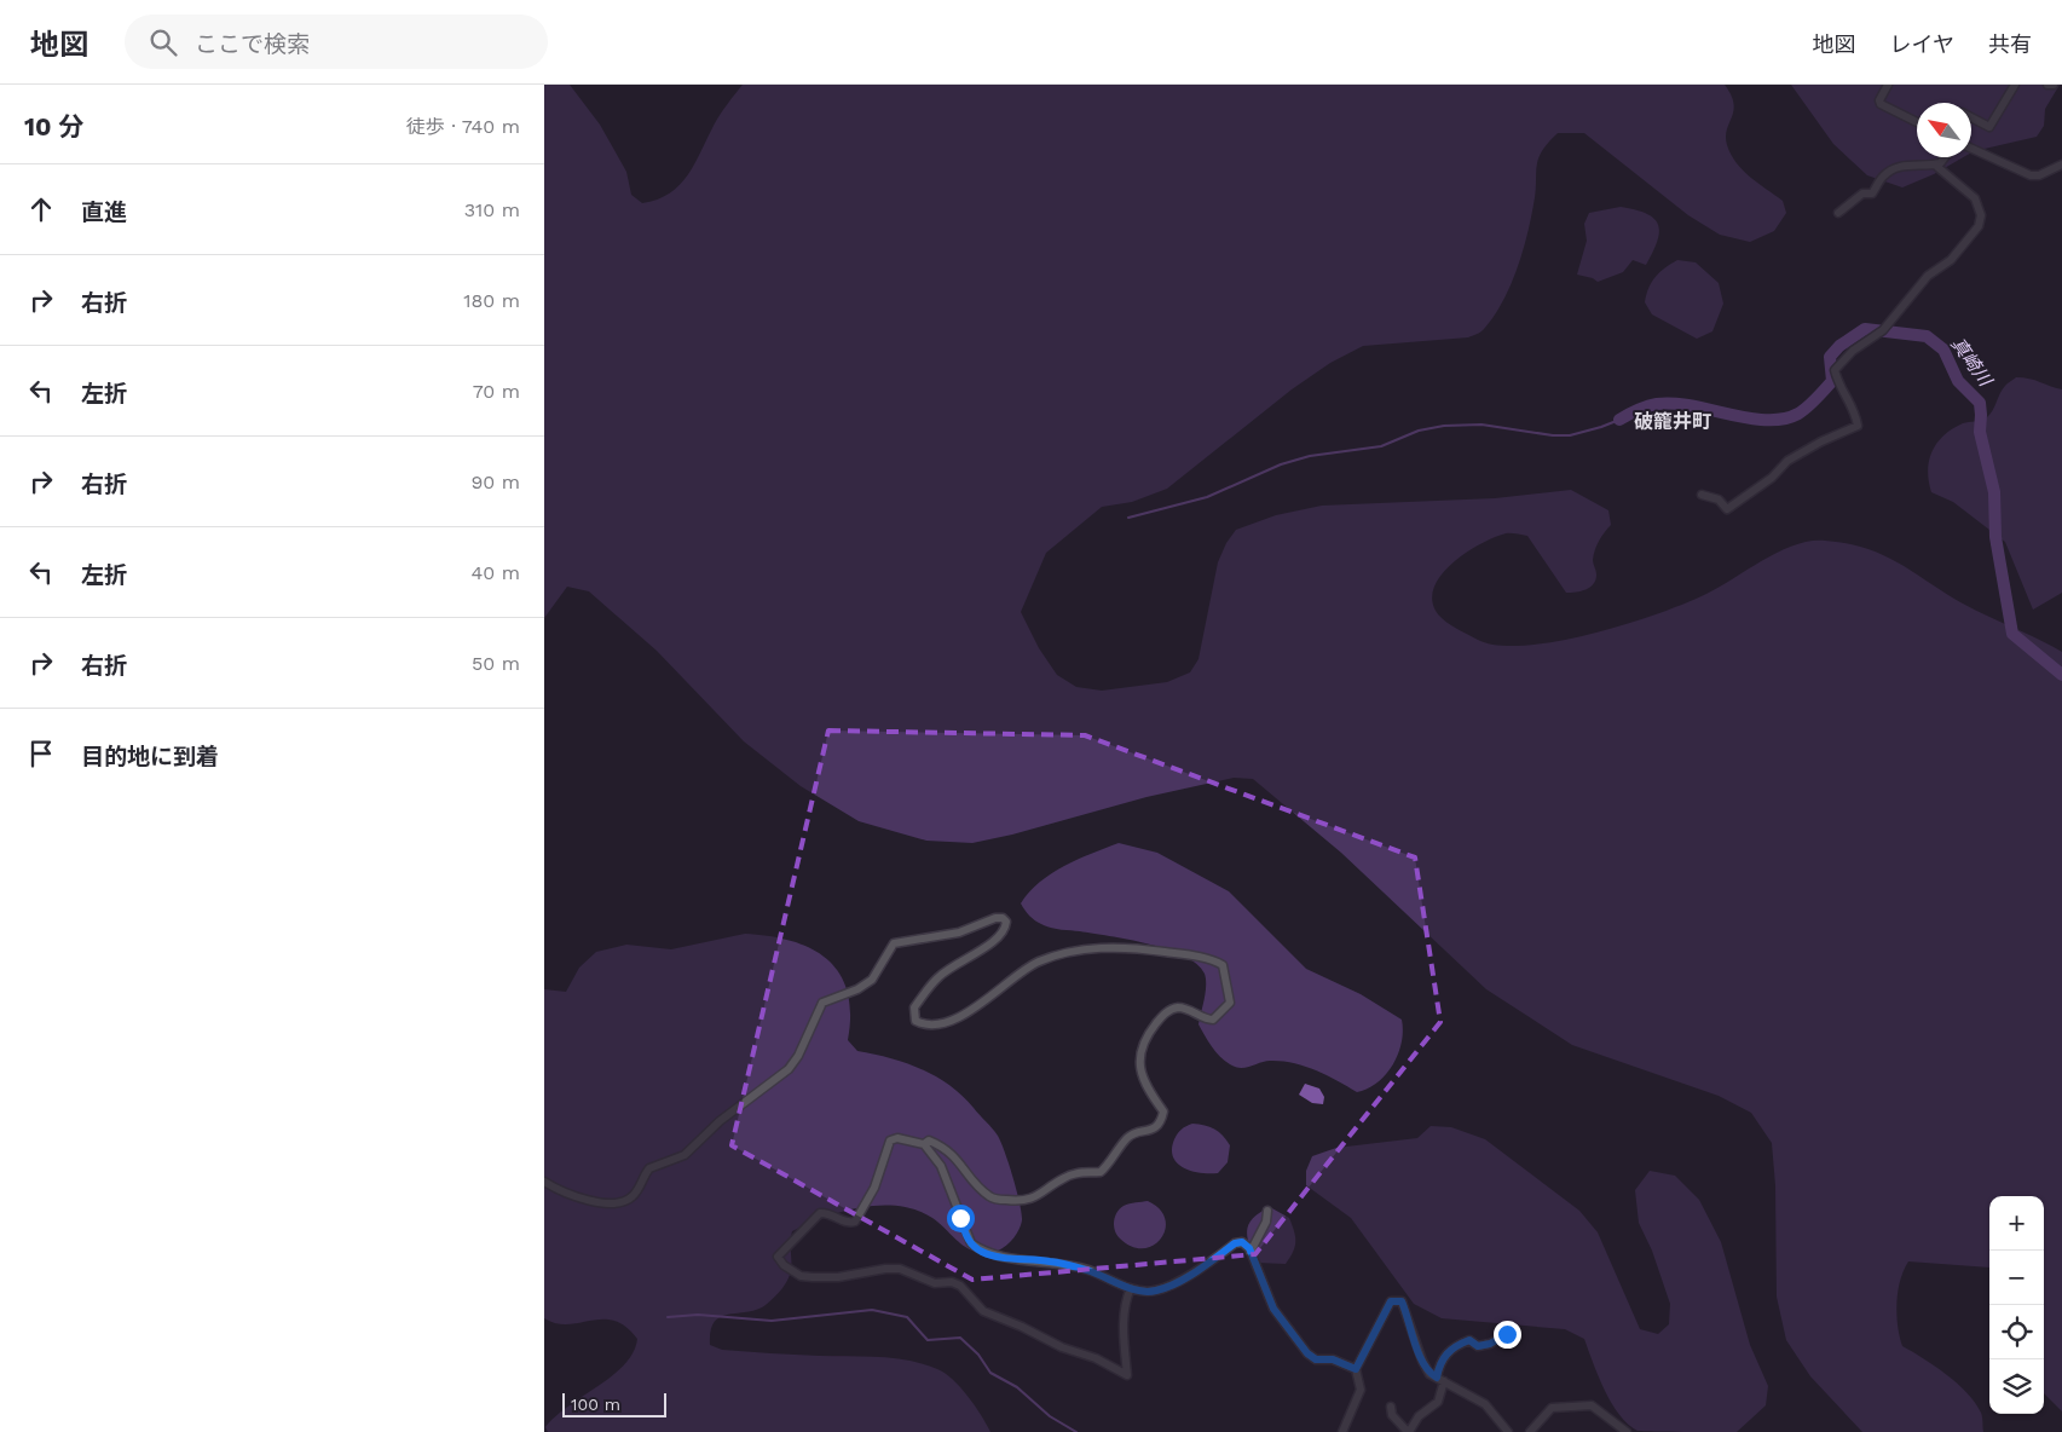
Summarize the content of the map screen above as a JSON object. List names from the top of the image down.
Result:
{
  "districts": ["破籠井町"],
  "water": ["真崎川"],
  "scale_bar": "100 m",
  "north": "top left",
  "page": {
    "header": "地図",
    "search": "ここで検索",
    "nav": ["地図", "レイヤ", "共有"],
    "heading": ["10 分", "徒歩 · 740 m"],
    "list": [
      ["直進", "310 m"],
      ["右折", "180 m"],
      ["左折", "70 m"],
      ["右折", "90 m"],
      ["左折", "40 m"],
      ["右折", "50 m"],
      "目的地に到着"
    ],
    "map_buttons": ["+", "−"],
    "scale": "100 m"
  }
}
